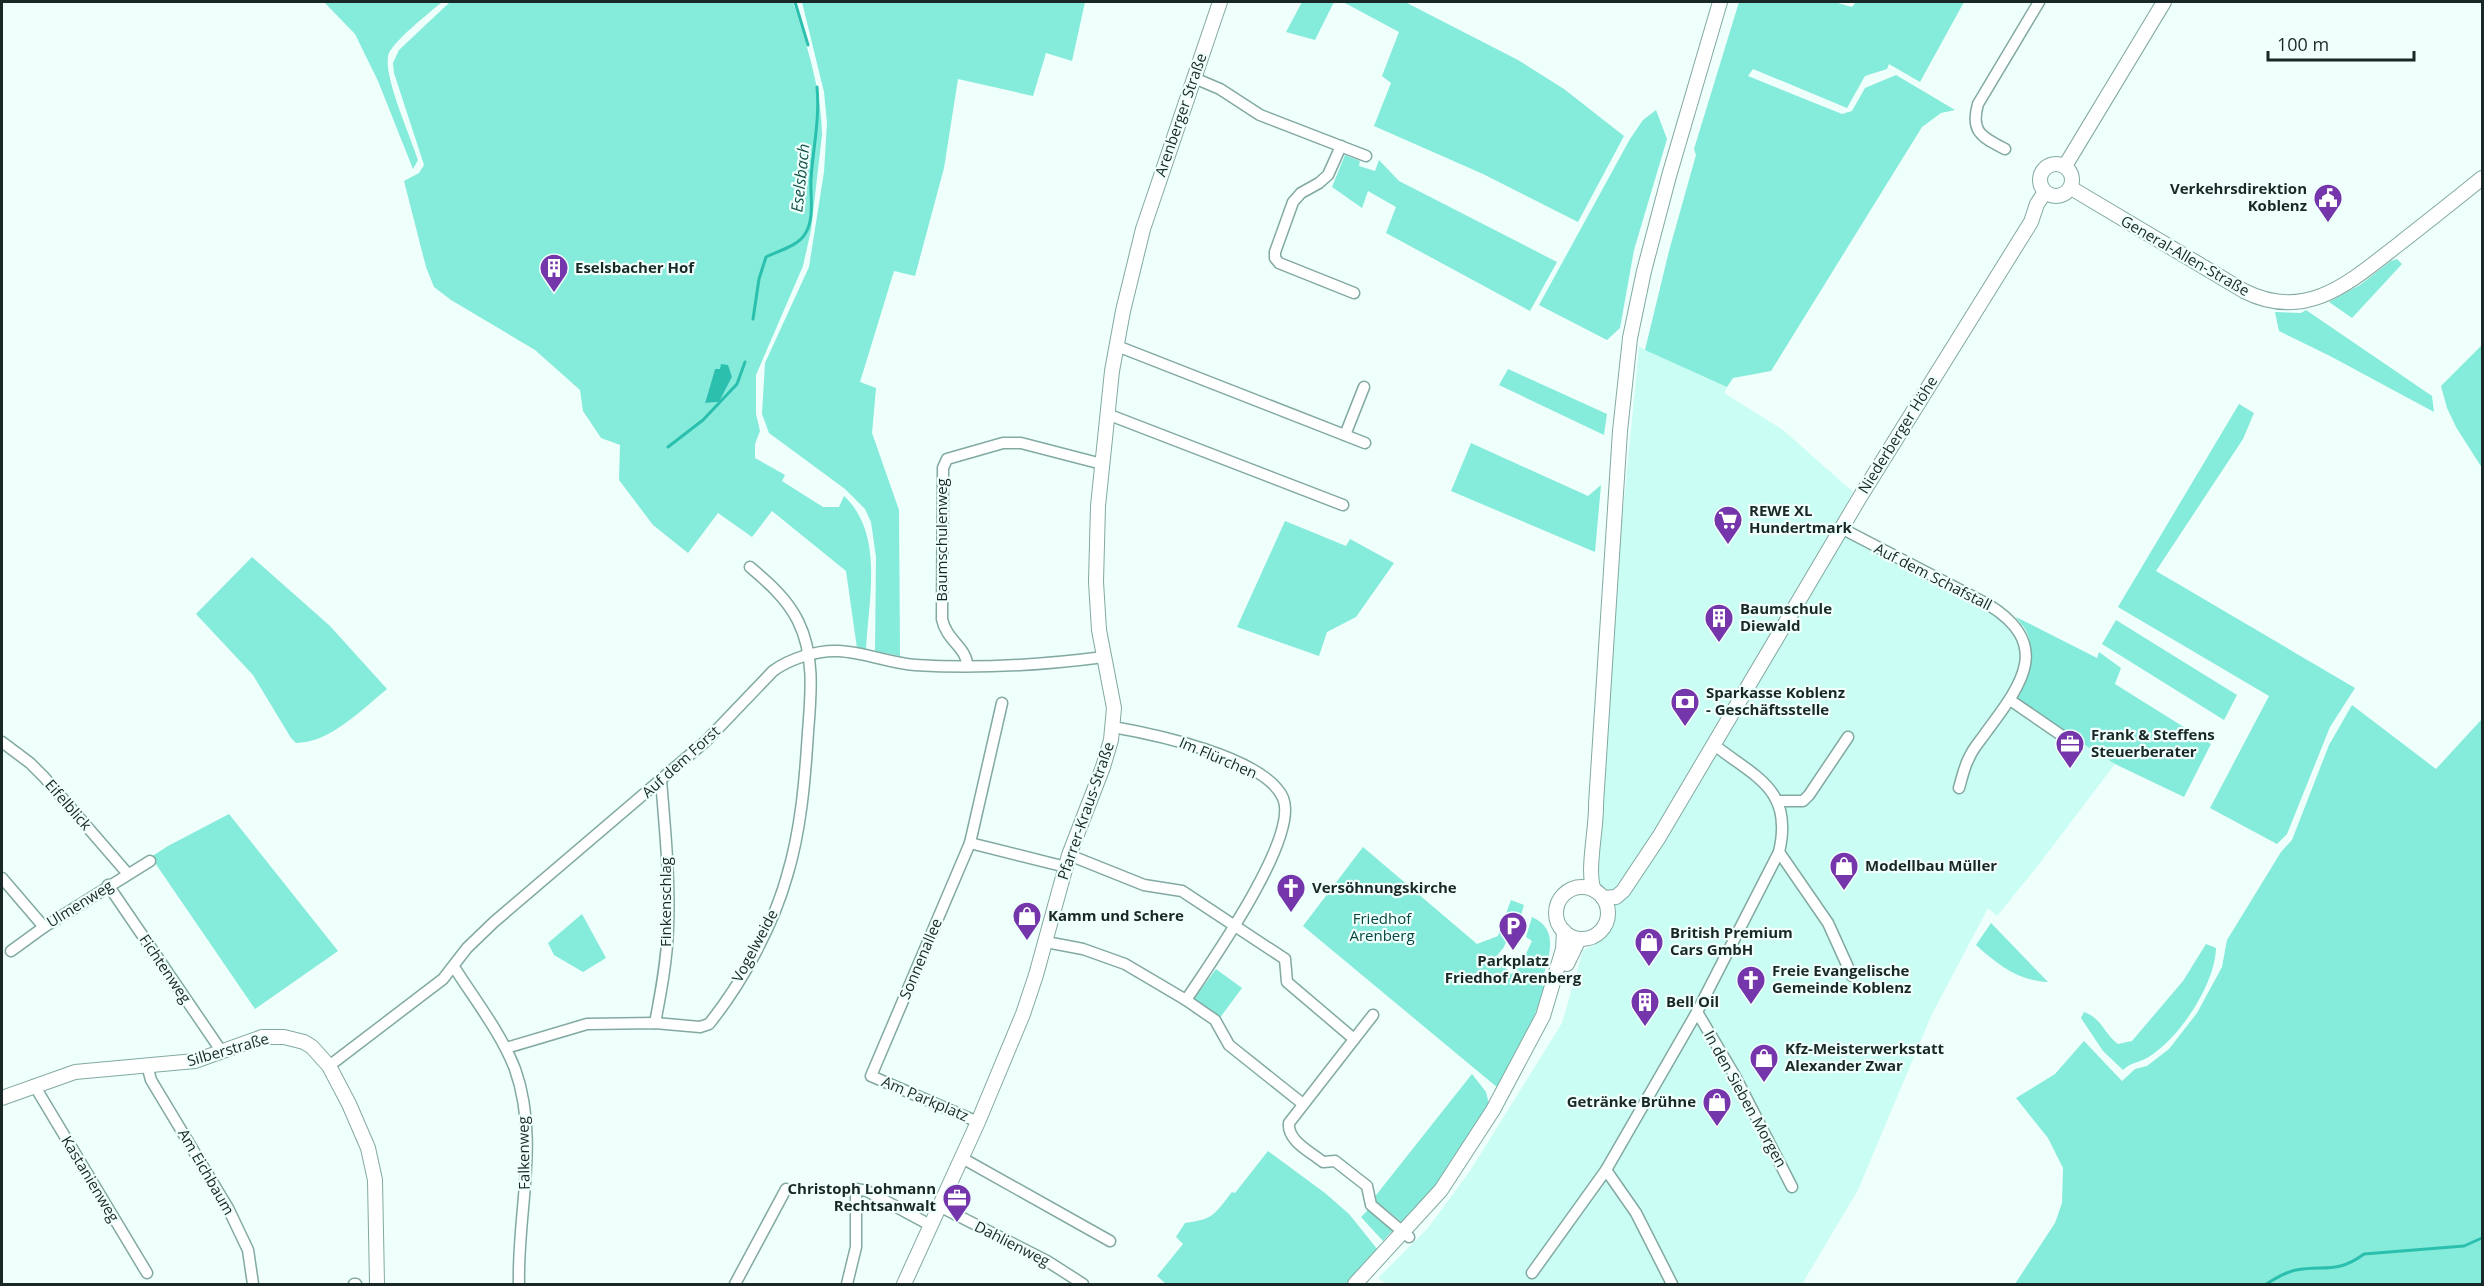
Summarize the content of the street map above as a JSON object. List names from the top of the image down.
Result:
{
  "streets": {
    "street": [
      "Arenberger Straße",
      "General-Allen-Straße",
      "Niederberger Höhe",
      "Baumschulenweg",
      "Auf dem Schafstall",
      "Im Flürchen",
      "Auf dem Forst",
      "Eifelblick",
      "Pfarrer-Kraus-Straße",
      "Finkenschlag",
      "Ulmenweg",
      "Vogelweide",
      "Sonnenallee",
      "Fichtenweg",
      "Silberstraße",
      "Am Parkplatz",
      "In den Sieben Morgen",
      "Falkenweg",
      "Am Eichbaum",
      "Kastanienweg",
      "Dahlienweg"
    ]
  },
  "crossings": [
    ["Arenberger Straße", "Pfarrer-Kraus-Straße"],
    ["General-Allen-Straße", "Niederberger Höhe"],
    ["Niederberger Höhe", "Auf dem Schafstall"],
    ["Baumschulenweg", "Auf dem Forst"],
    ["Baumschulenweg", "Pfarrer-Kraus-Straße"],
    ["Im Flürchen", "Pfarrer-Kraus-Straße"],
    ["Auf dem Forst", "Pfarrer-Kraus-Straße"],
    ["Auf dem Forst", "Finkenschlag"],
    ["Auf dem Forst", "Vogelweide"],
    ["Auf dem Forst", "Silberstraße"],
    ["Auf dem Forst", "Falkenweg"],
    ["Eifelblick", "Ulmenweg"],
    ["Pfarrer-Kraus-Straße", "Am Parkplatz"],
    ["Pfarrer-Kraus-Straße", "Dahlienweg"],
    ["Finkenschlag", "Vogelweide"],
    ["Ulmenweg", "Fichtenweg"],
    ["Vogelweide", "Falkenweg"],
    ["Sonnenallee", "Am Parkplatz"],
    ["Fichtenweg", "Silberstraße"],
    ["Silberstraße", "Am Eichbaum"],
    ["Silberstraße", "Kastanienweg"]
  ],
  "water": ["Eselsbach"],
  "parks": ["Friedhof Arenberg"],
  "places": {
    "public building": ["Verkehrsdirektion Koblenz"],
    "building": ["Eselsbacher Hof", "Baumschule Diewald", "Bell Oil"],
    "supermarket": ["REWE XL Hundertmark"],
    "bank": ["Sparkasse Koblenz - Geschäftsstelle"],
    "office": ["Frank & Steffens Steuerberater", "Christoph Lohmann Rechtsanwalt"],
    "shop": [
      "Modellbau Müller",
      "Kamm und Schere",
      "British Premium Cars GmbH",
      "Kfz-Meisterwerkstatt Alexander Zwar",
      "Getränke Brühne"
    ],
    "church": ["Versöhnungskirche", "Freie Evangelische Gemeinde Koblenz"],
    "parking": ["Parkplatz Friedhof Arenberg"]
  },
  "scale_bar": "100 m"
}
